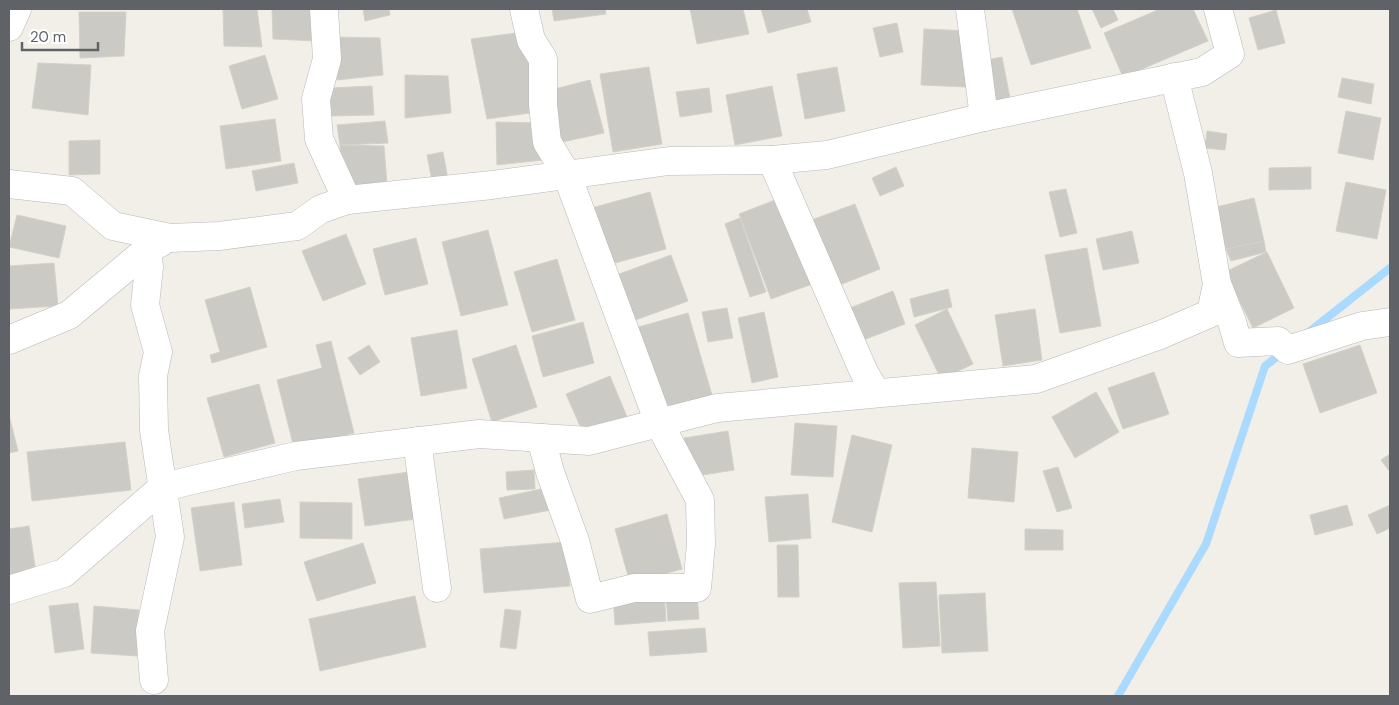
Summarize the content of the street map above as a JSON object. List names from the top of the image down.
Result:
{
  "scale_bar": "20 m"
}
